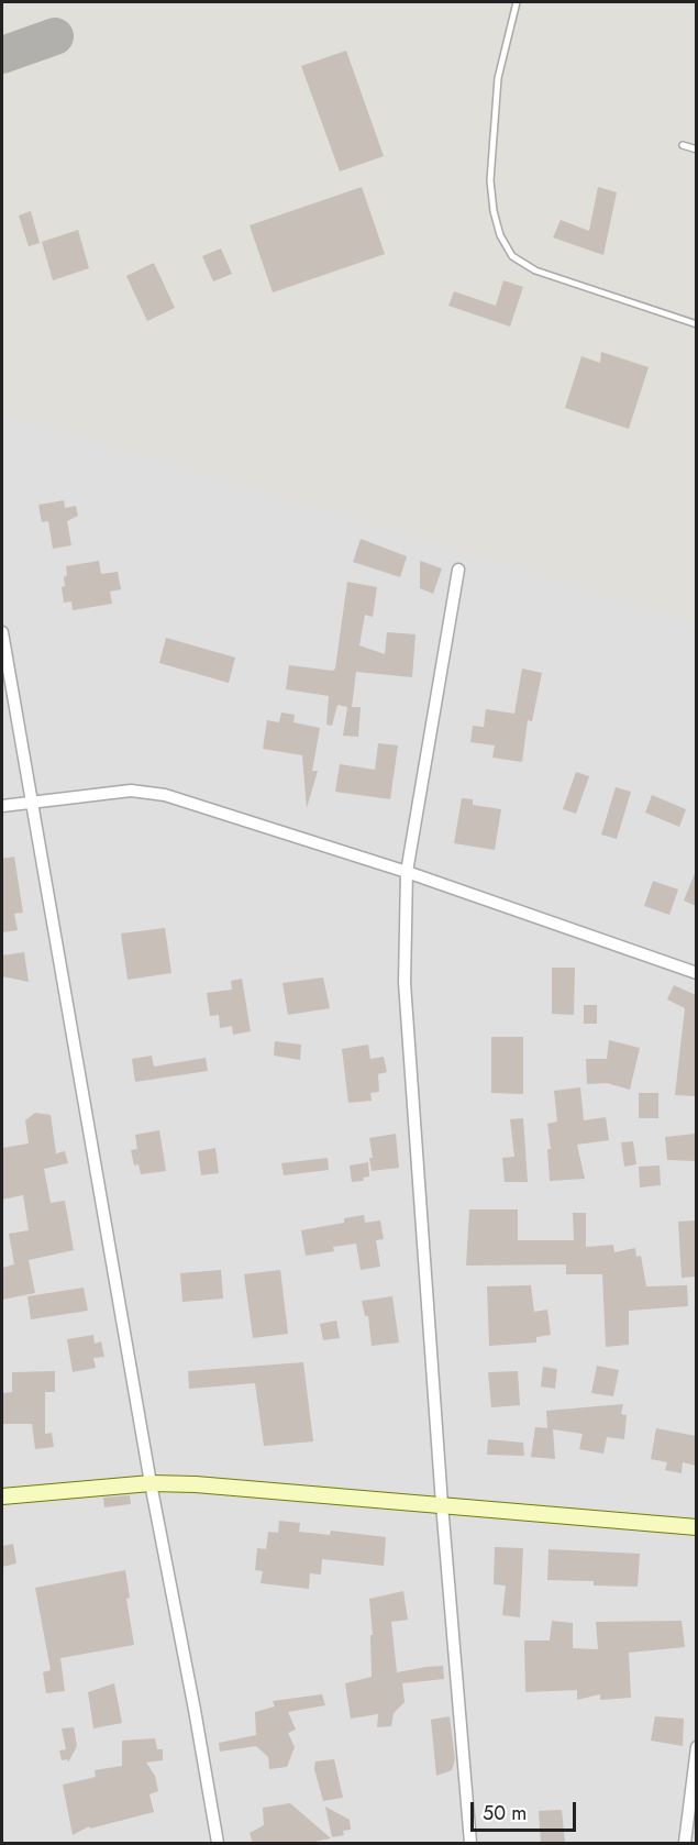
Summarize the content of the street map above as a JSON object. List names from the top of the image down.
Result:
{
  "scale_bar": "50 m"
}
